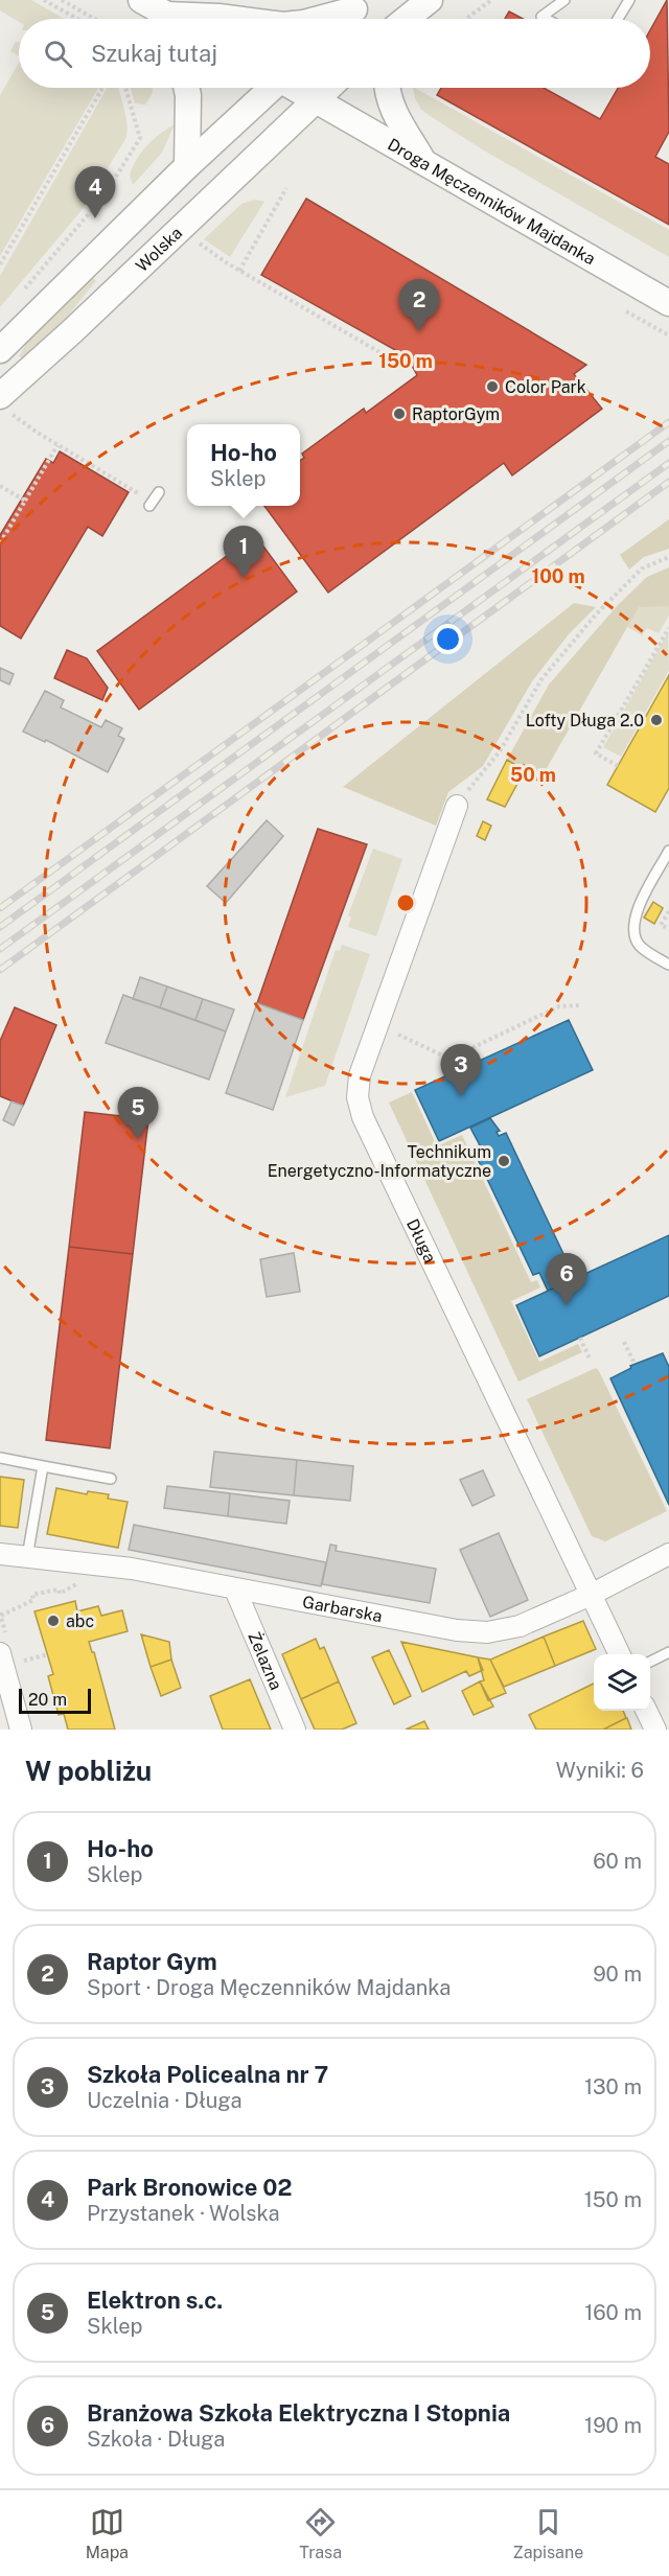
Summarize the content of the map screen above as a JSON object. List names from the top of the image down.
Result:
{
  "streets": {
    "street": [
      "Droga Męczenników Majdanka",
      "Wolska",
      "Długa",
      "Garbarska",
      "Żelazna"
    ]
  },
  "crossings": [
    ["Droga Męczenników Majdanka", "Wolska"],
    ["Długa", "Garbarska"],
    ["Garbarska", "Żelazna"]
  ],
  "places": [
    "Color Park",
    "RaptorGym",
    "Lofty Długa 2.0",
    "Technikum Energetyczno-Informatyczne",
    "abc"
  ],
  "scale_bar": "20 m",
  "page": {
    "search": "Szukaj tutaj",
    "pins": [
      "4",
      "2",
      "1",
      "3",
      "5",
      "6"
    ],
    "popup": ["Ho-ho", "Sklep"],
    "scale": "20 m",
    "heading": ["W pobliżu", "Wyniki: 6"],
    "list": [
      {
        "mark": "1",
        "name": "Ho-ho",
        "note": "Sklep",
        "value": "60 m"
      },
      {
        "mark": "2",
        "name": "Raptor Gym",
        "note": "Sport · Droga Męczenników Majdanka",
        "value": "90 m"
      },
      {
        "mark": "3",
        "name": "Szkoła Policealna nr 7",
        "note": "Uczelnia · Długa",
        "value": "130 m"
      },
      {
        "mark": "4",
        "name": "Park Bronowice 02",
        "note": "Przystanek · Wolska",
        "value": "150 m"
      },
      {
        "mark": "5",
        "name": "Elektron s.c.",
        "note": "Sklep",
        "value": "160 m"
      },
      {
        "mark": "6",
        "name": "Branżowa Szkoła Elektryczna I Stopnia",
        "note": "Szkoła · Długa",
        "value": "190 m"
      }
    ],
    "nav": ["Mapa", "Trasa", "Zapisane"]
  },
  "rings": ["150 m", "100 m", "50 m"]
}
